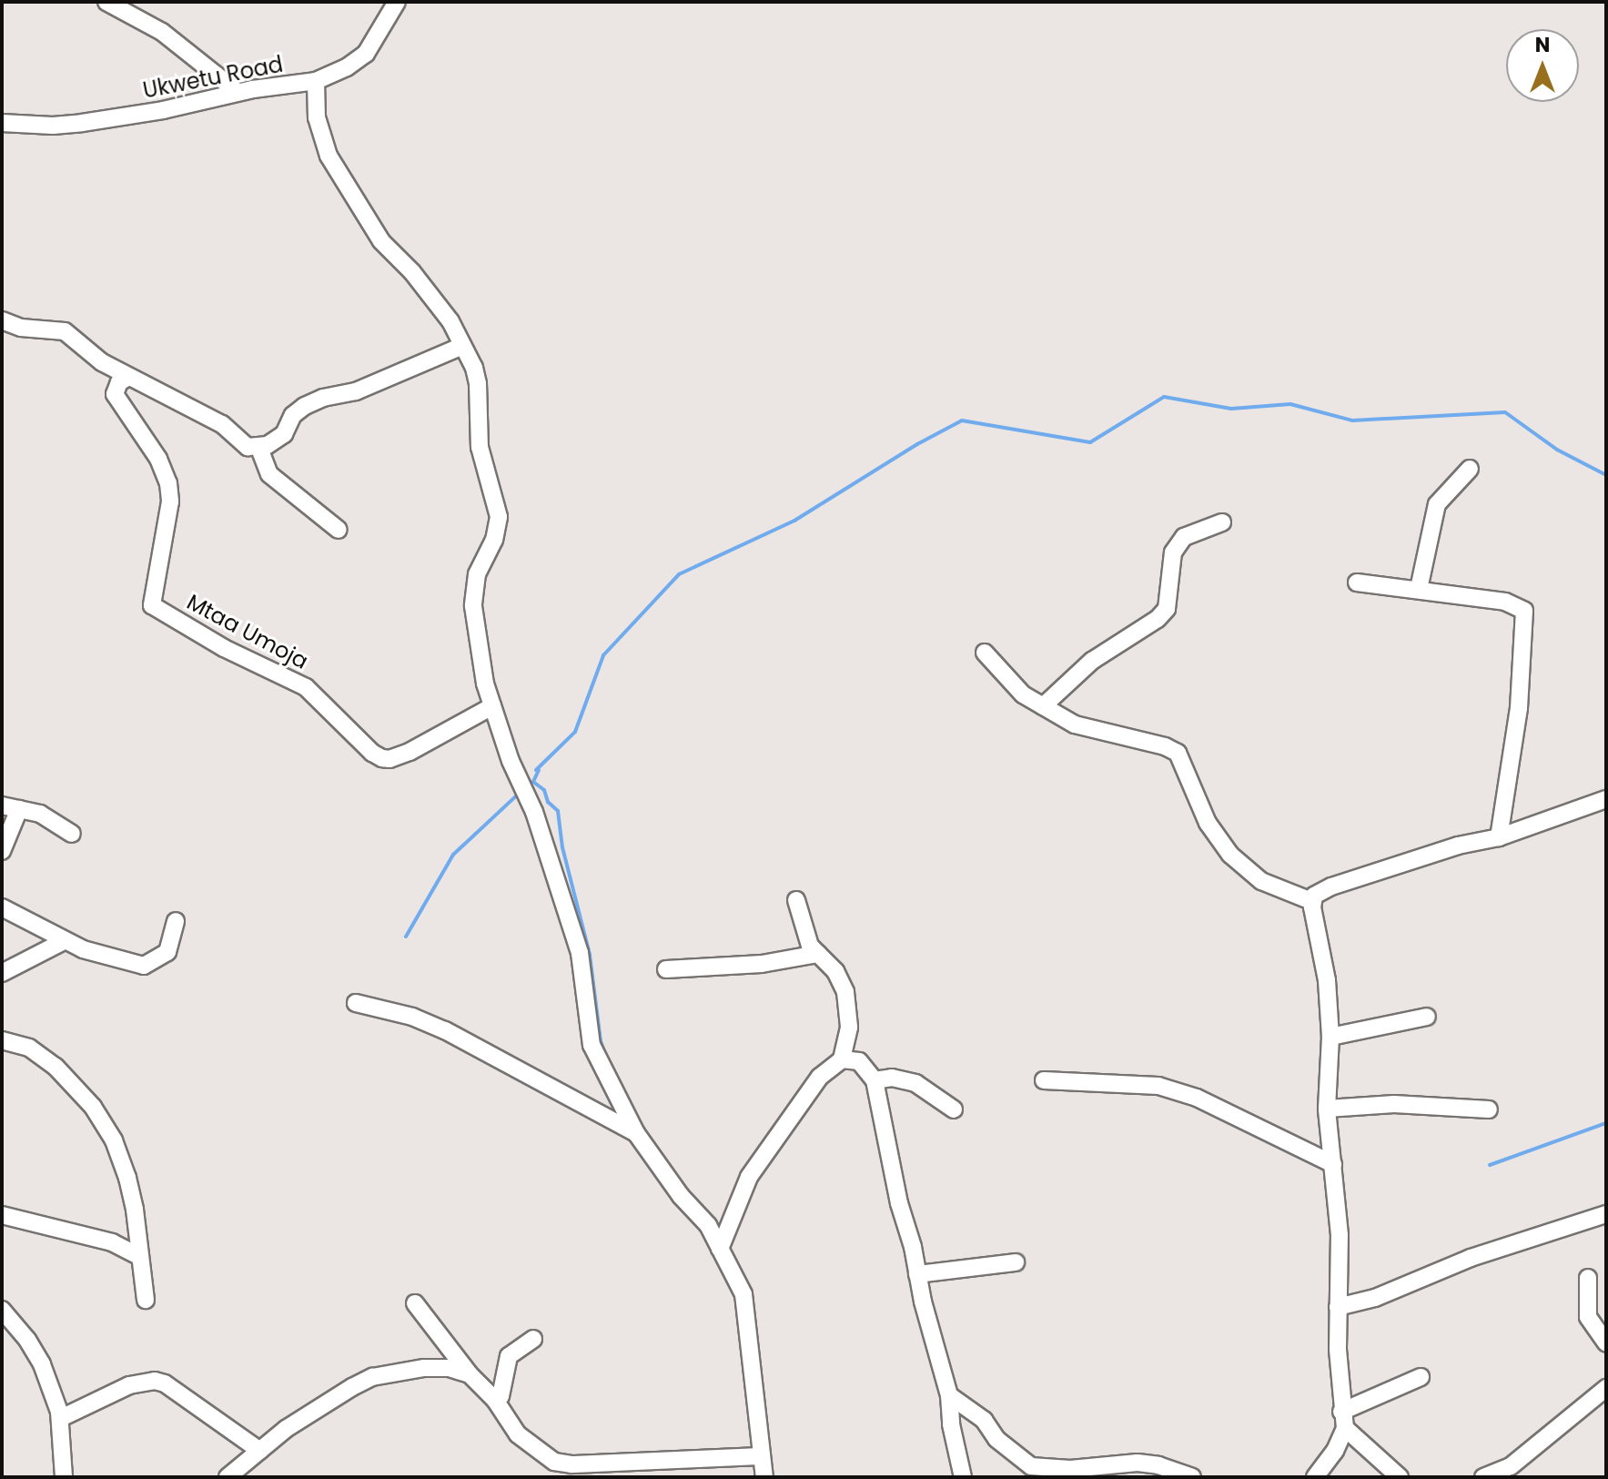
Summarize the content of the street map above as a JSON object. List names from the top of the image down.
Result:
{
  "streets": {
    "street": ["Ukwetu Road", "Mtaa Umoja"]
  },
  "north": "top"
}
